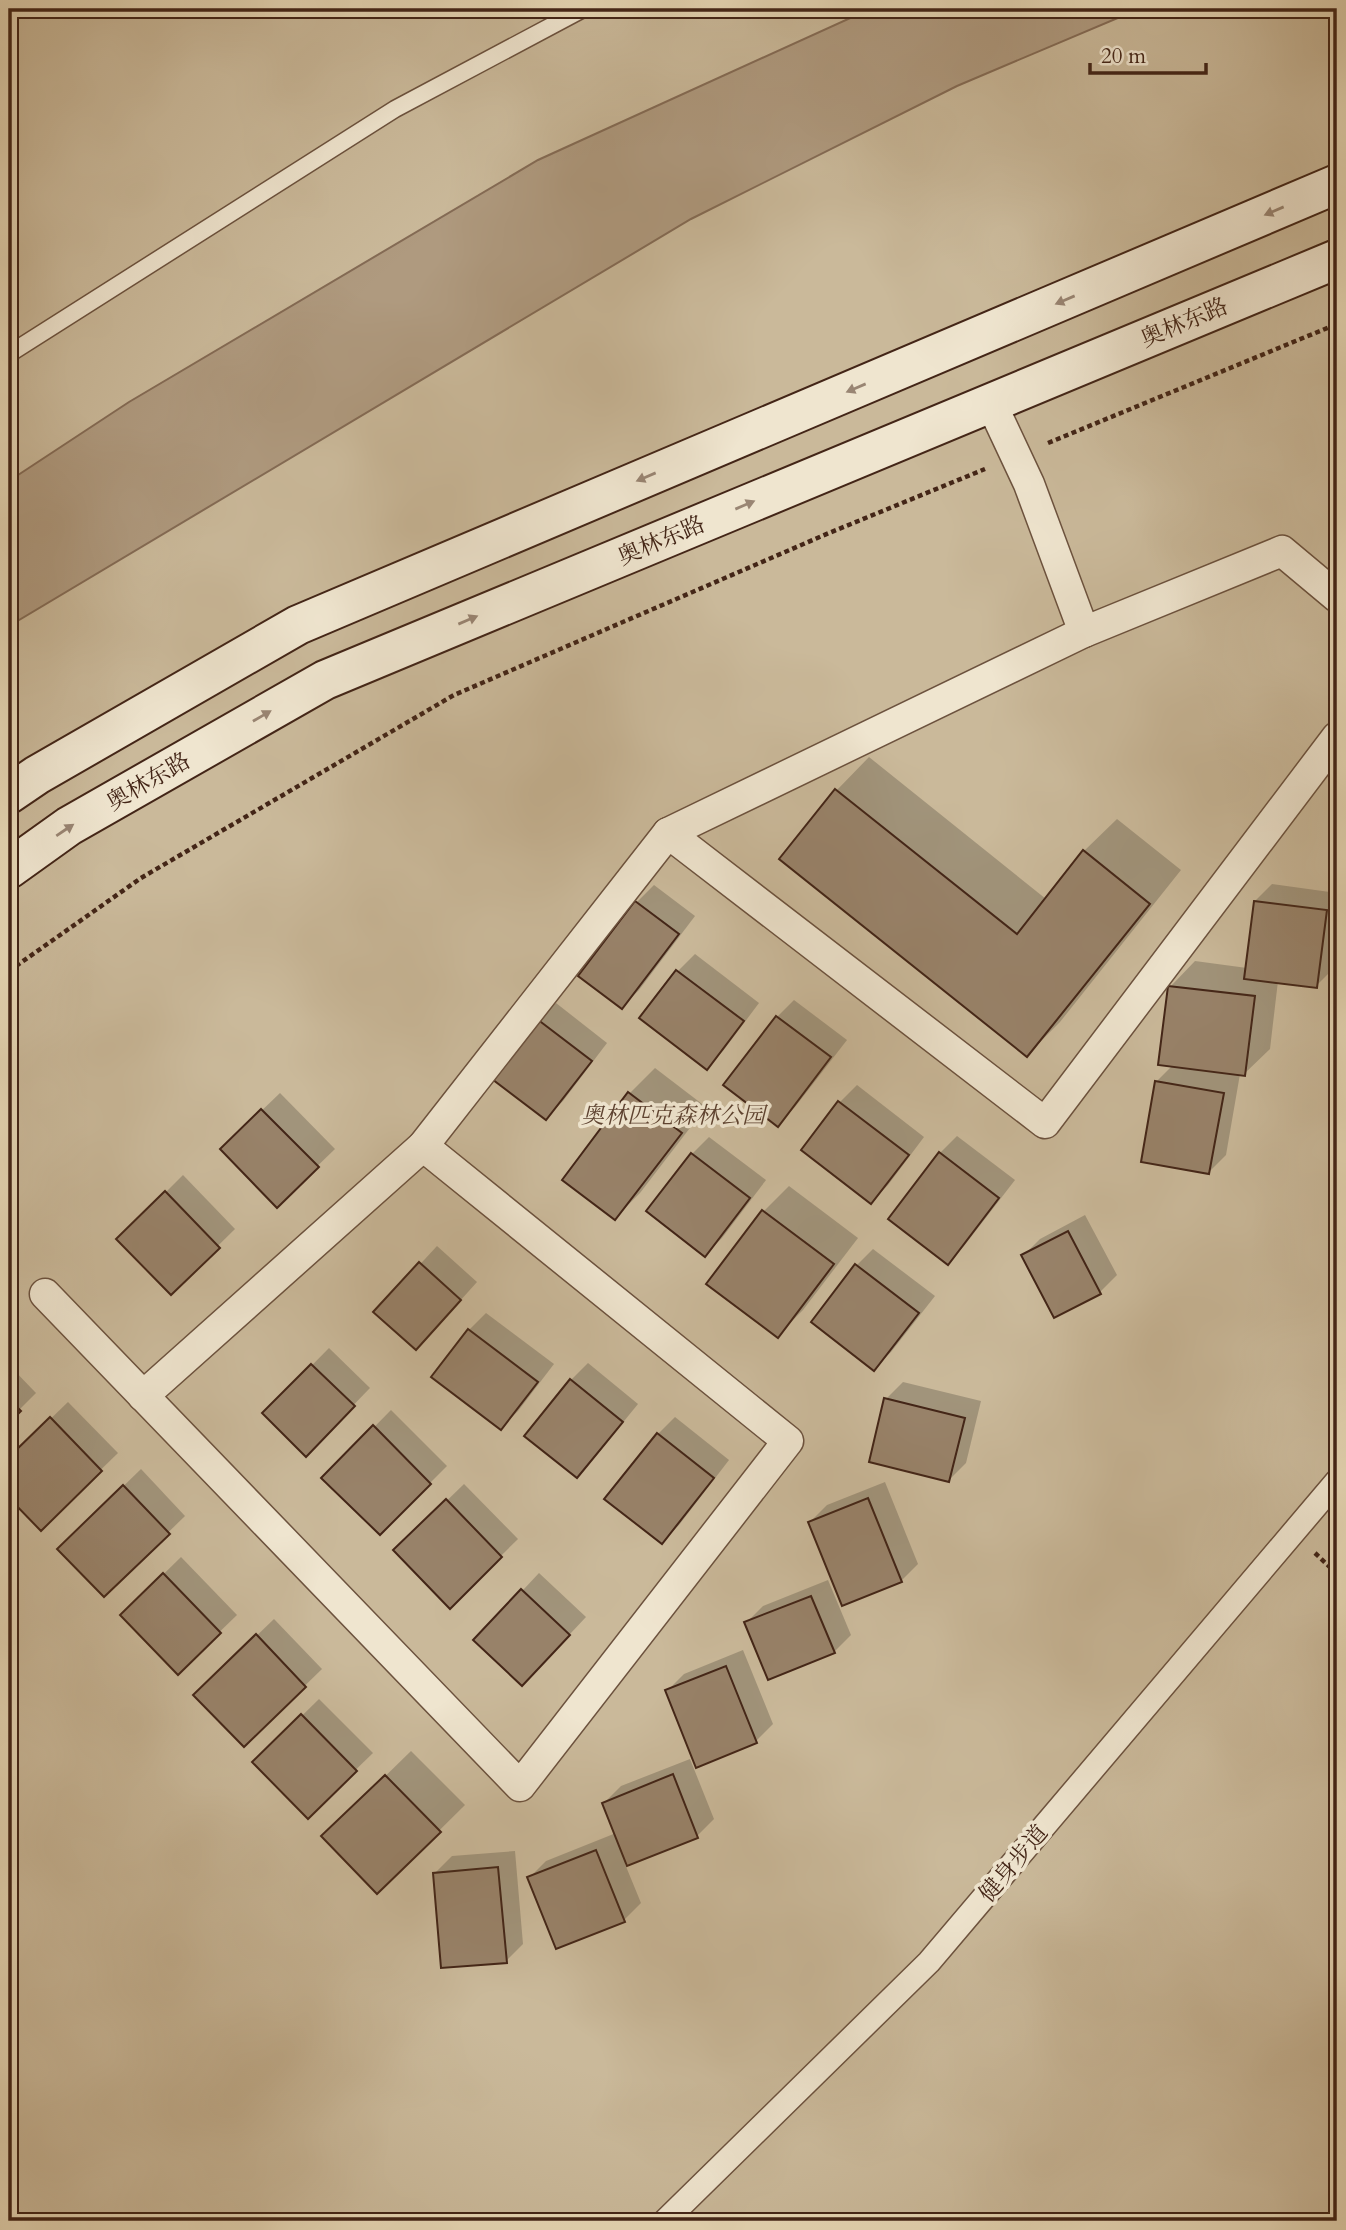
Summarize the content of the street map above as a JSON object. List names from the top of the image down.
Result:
{
  "streets": {
    "main road": ["奥林东路"],
    "street": ["健身步道"]
  },
  "parks": ["奥林匹克森林公园"],
  "scale_bar": "20 m"
}
